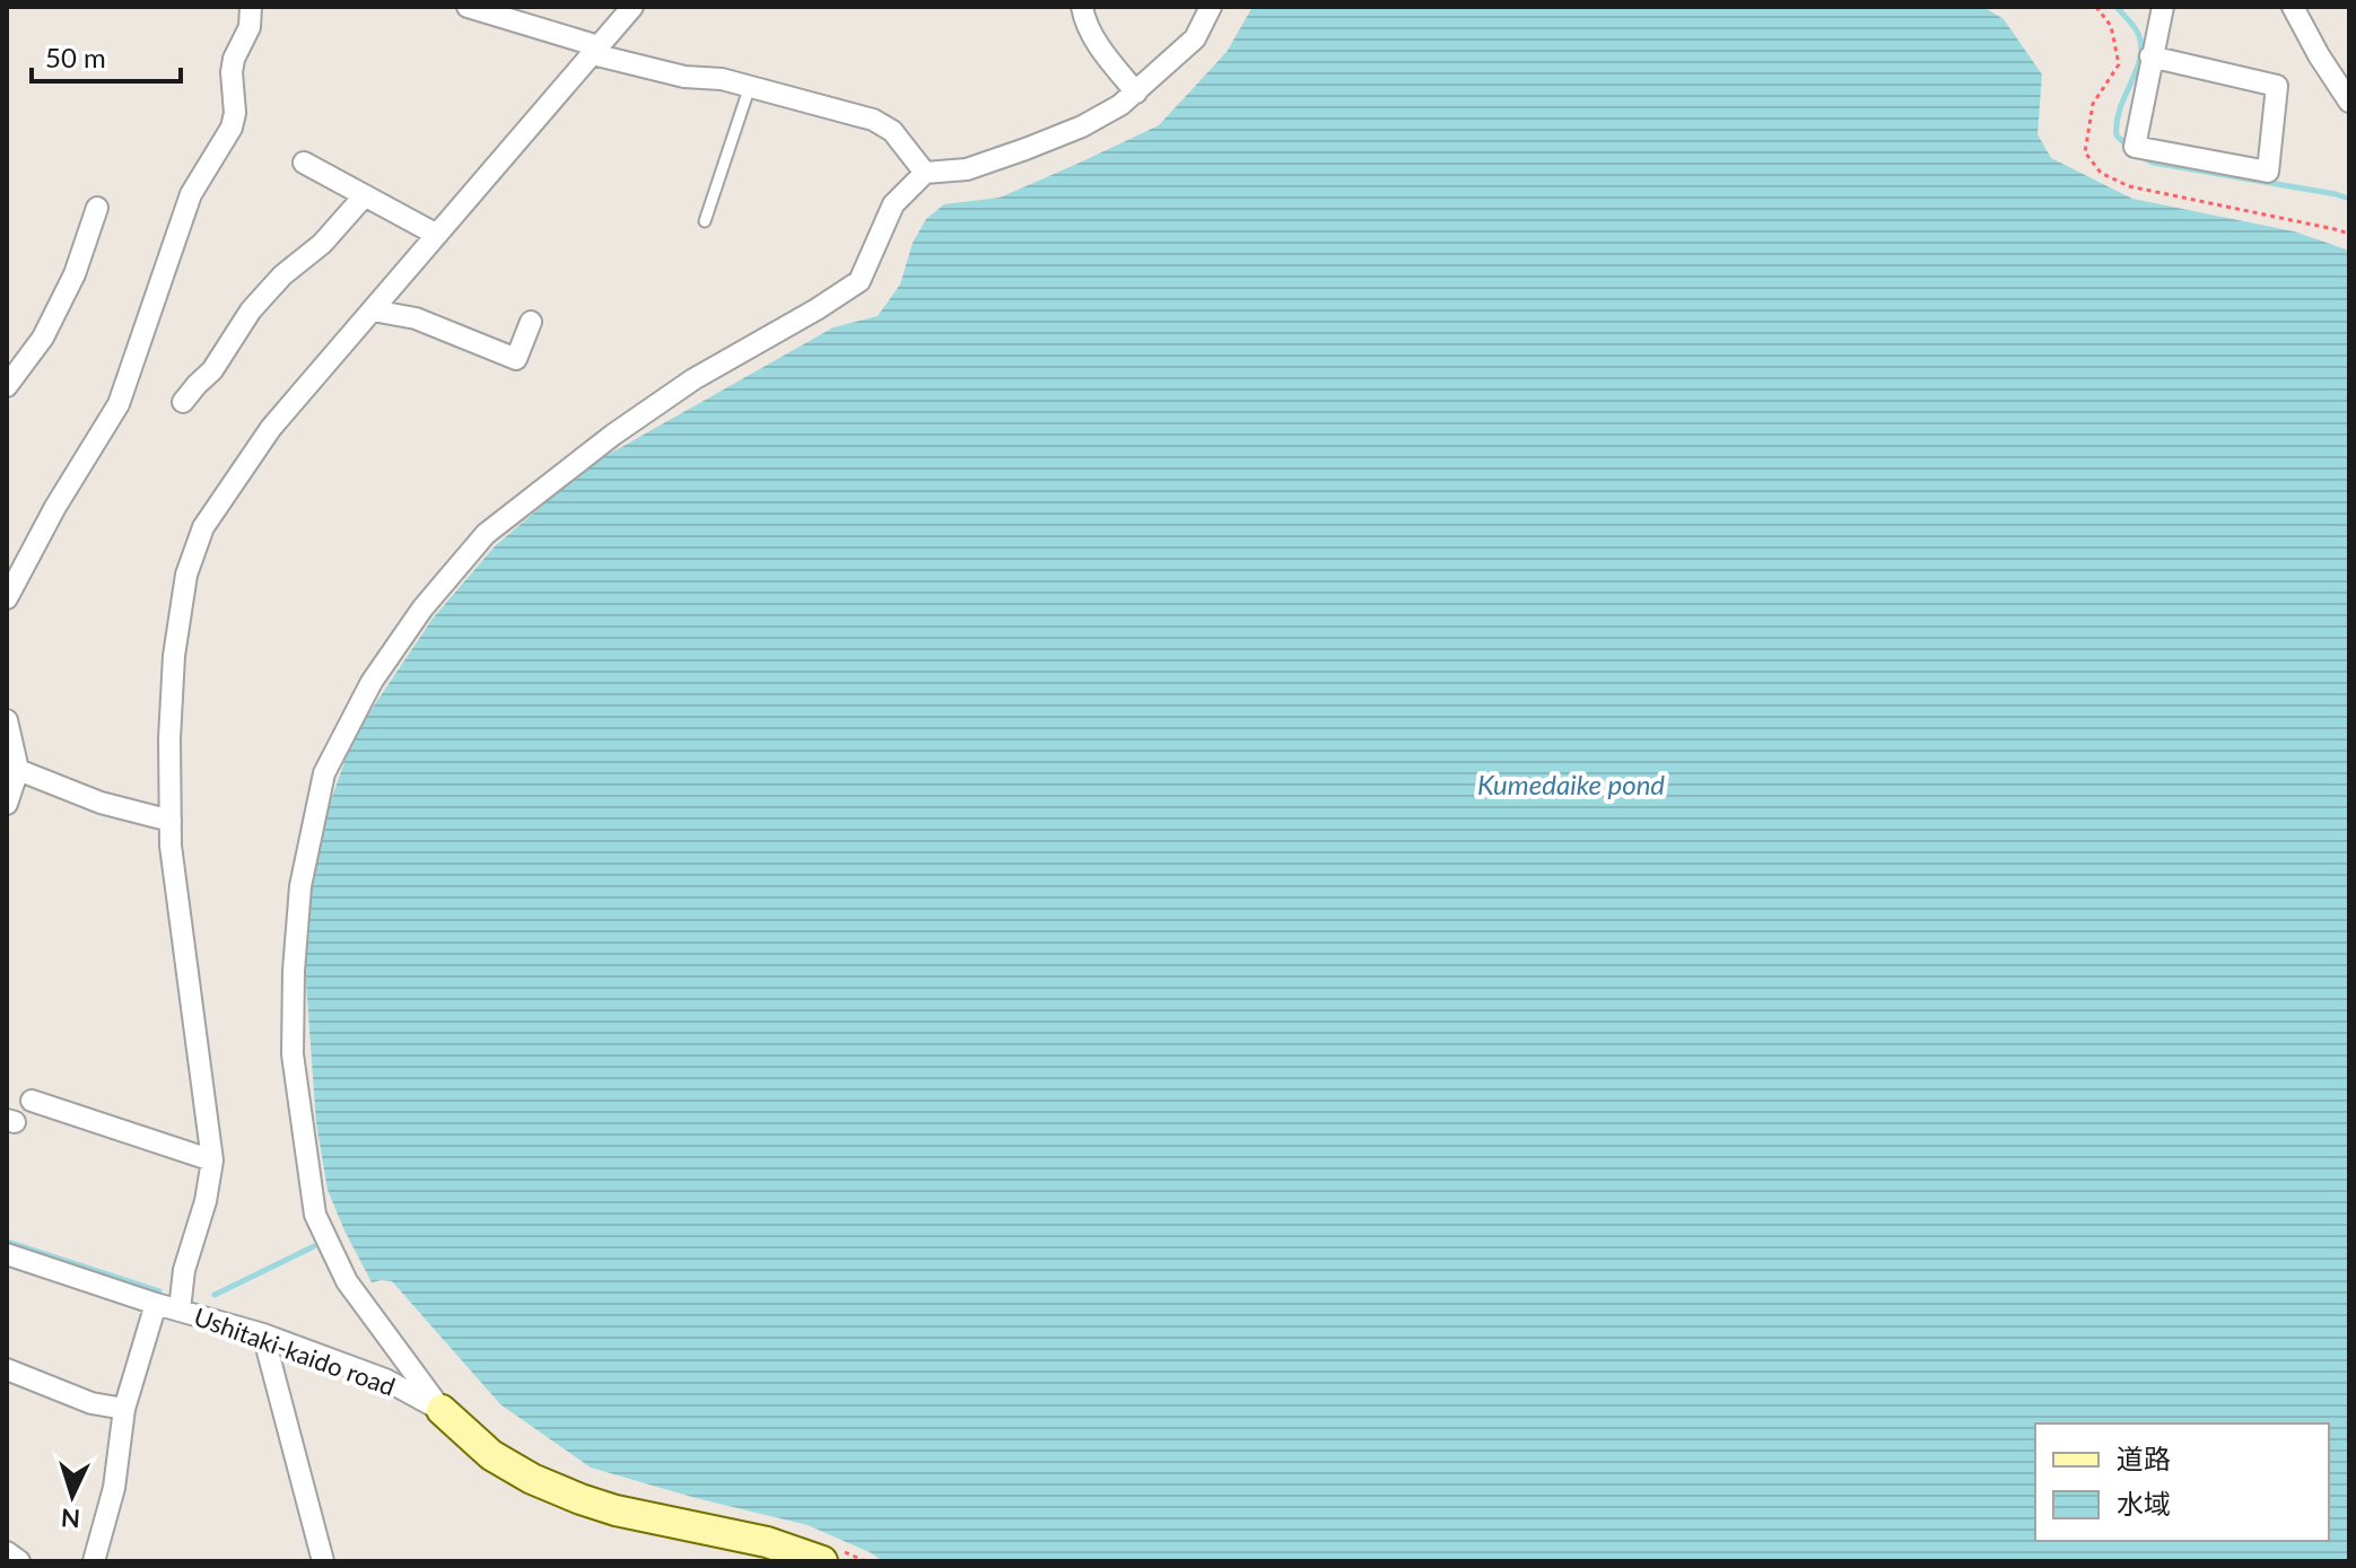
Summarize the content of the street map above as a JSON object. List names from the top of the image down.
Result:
{
  "streets": {
    "street": ["Ushitaki-kaido road"]
  },
  "water": ["Kumedaike pond"],
  "legend": ["道路", "水域"],
  "scale_bar": "50 m",
  "north": "bottom"
}
